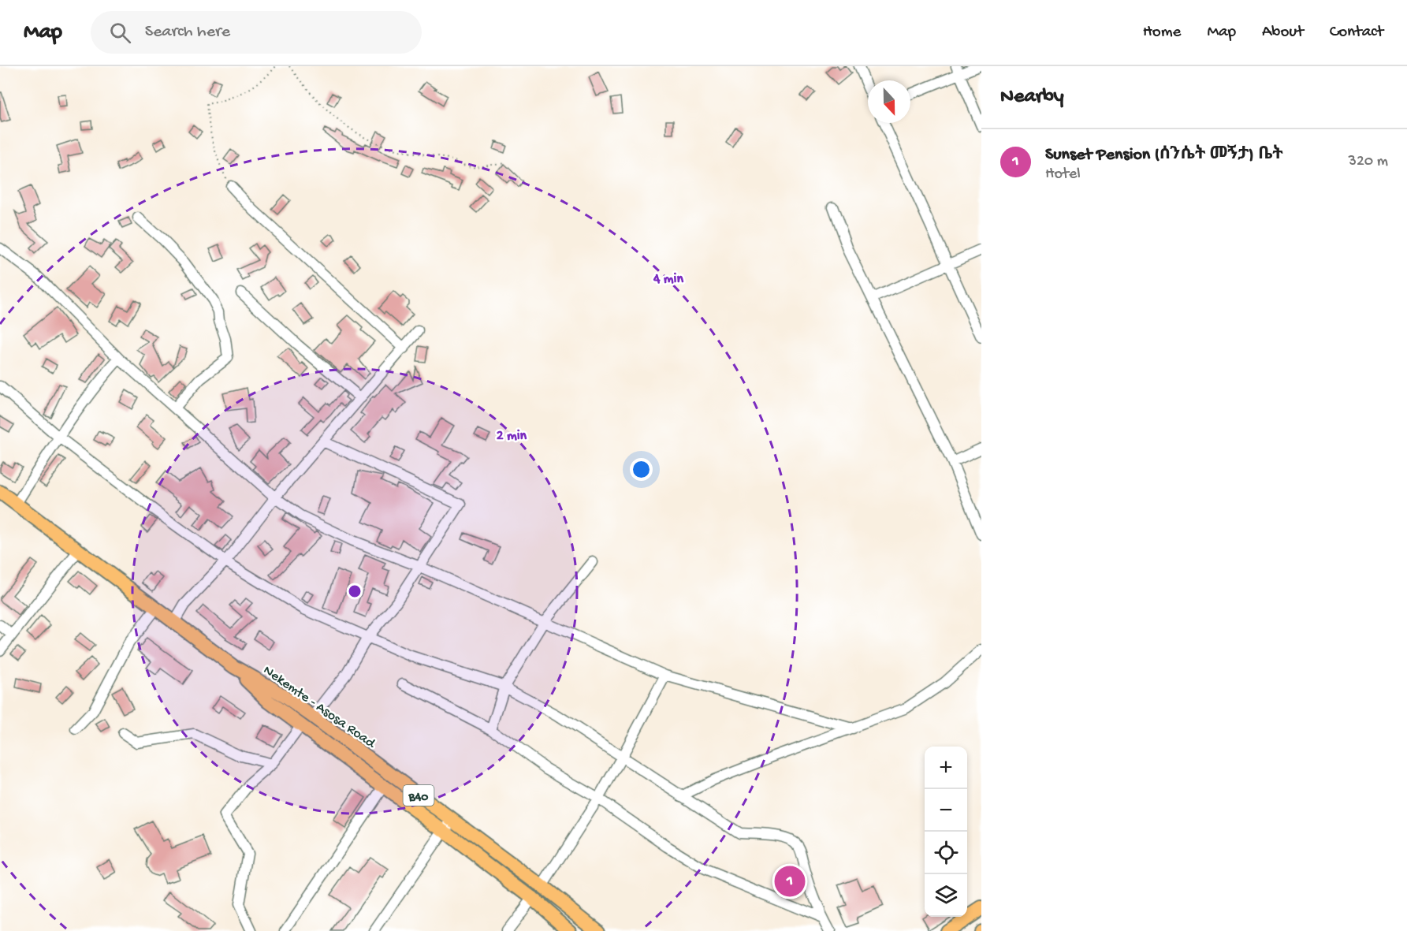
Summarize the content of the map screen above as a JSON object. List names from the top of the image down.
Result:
{
  "streets": {
    "highway": ["Nekemte - Asosa Road", "B40"]
  },
  "crossings": [
    ["Nekemte - Asosa Road", "B40"]
  ],
  "north": "bottom",
  "page": {
    "header": "Map",
    "search": "Search here",
    "nav": [
      "Home",
      "Map",
      "About",
      "Contact"
    ],
    "heading": "Nearby",
    "list": [
      {
        "mark": "1",
        "name": "Sunset Pension (ሰንሴት መኝታ) ቤት",
        "note": "Hotel",
        "value": "320 m"
      }
    ],
    "map_buttons": ["+", "−"],
    "pins": "1"
  },
  "rings": ["4 min", "2 min"]
}
